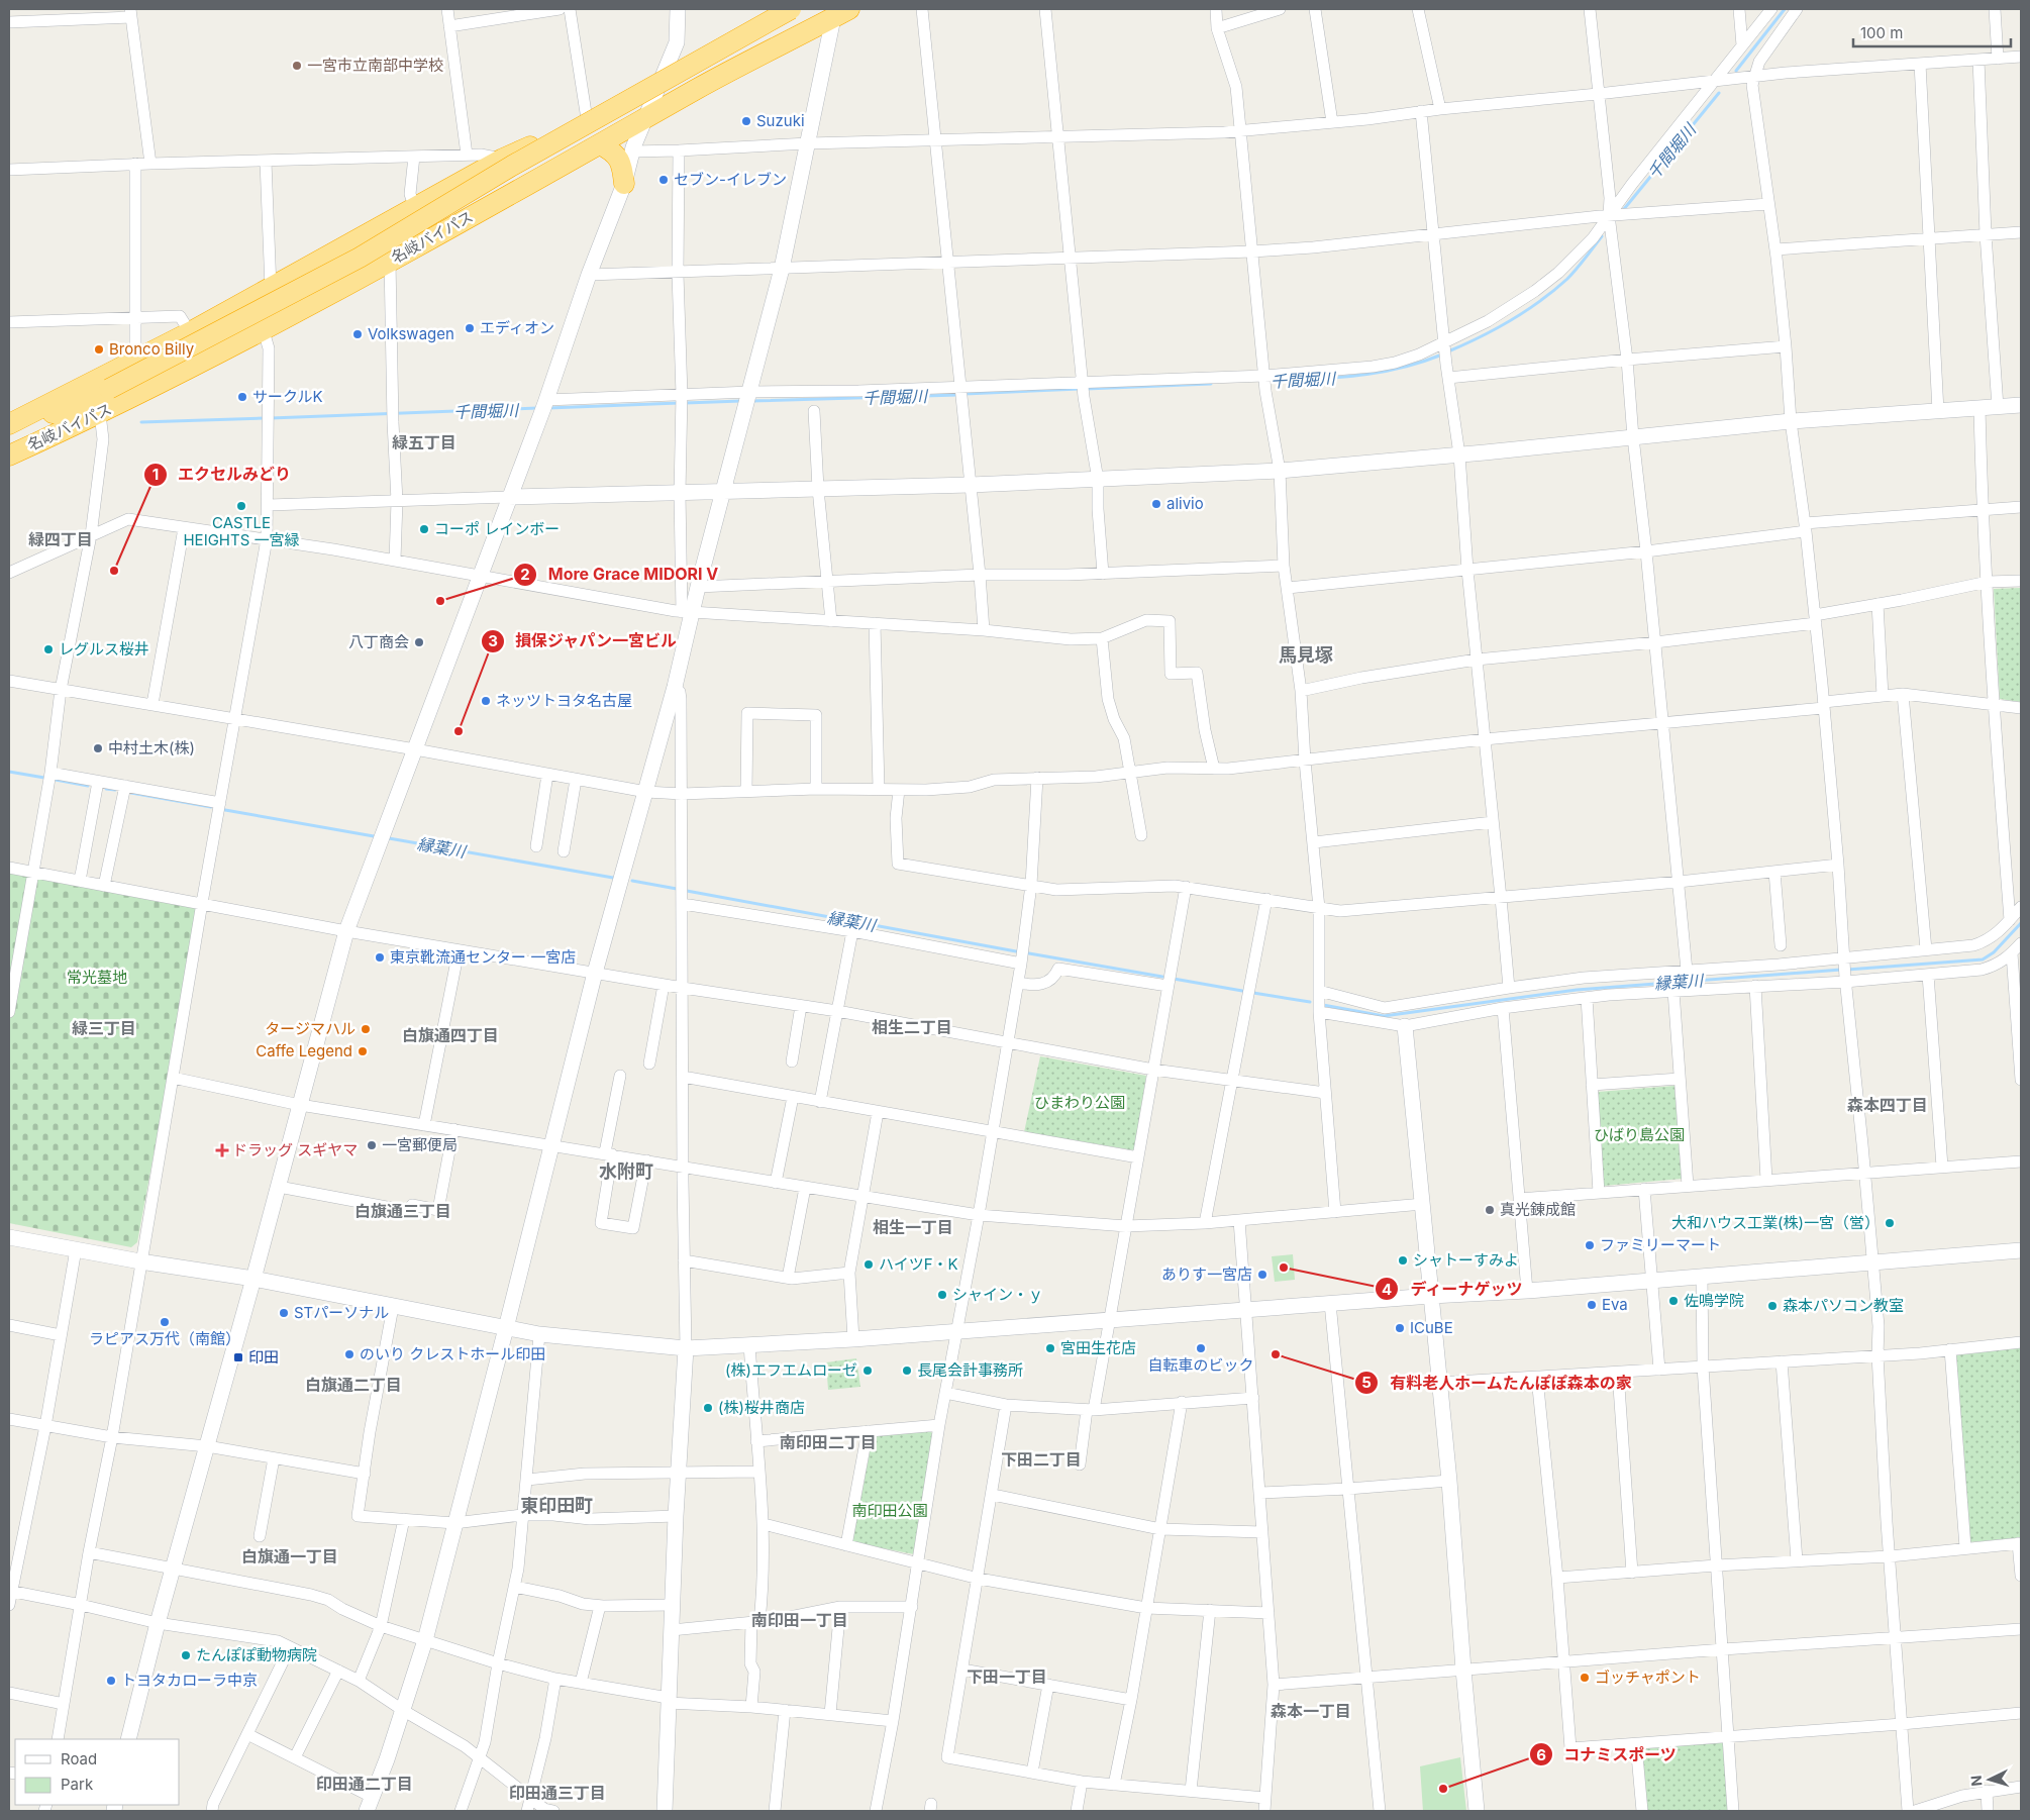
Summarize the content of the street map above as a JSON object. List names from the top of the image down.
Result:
{
  "streets": {
    "highway": ["名岐バイパス"]
  },
  "districts": [
    "緑五丁目",
    "緑四丁目",
    "馬見塚",
    "相生二丁目",
    "緑三丁目",
    "白旗通四丁目",
    "森本四丁目",
    "水附町",
    "白旗通三丁目",
    "相生一丁目",
    "白旗通二丁目",
    "南印田二丁目",
    "下田二丁目",
    "東印田町",
    "白旗通一丁目",
    "南印田一丁目",
    "下田一丁目",
    "森本一丁目",
    "印田通二丁目",
    "印田通三丁目"
  ],
  "water": ["千間堀川", "縁葉川"],
  "parks": [
    "常光墓地",
    "ひまわり公園",
    "ひばり島公園",
    "南印田公園"
  ],
  "places": {
    "other": [
      "一宮市立南部中学校",
      "Suzuki",
      "セブン-イレブン",
      "エディオン",
      "Volkswagen",
      "Bronco Billy",
      "サークルK",
      "alivio",
      "CASTLE HEIGHTS 一宮緑",
      "コーポ レインボー",
      "エクセルみどり",
      "More Grace MIDORI V",
      "八丁商会",
      "レグルス桜井",
      "ネッツトヨタ名古屋",
      "損保ジャパン一宮ビル",
      "中村土木(株)",
      "東京靴流通センター 一宮店",
      "タージマハル",
      "Caffe Legend",
      "一宮郵便局",
      "真光錬成館",
      "大和ハウス工業(株)一宮（営）",
      "ファミリーマート",
      "シャトーすみよ",
      "ハイツF・K",
      "ディーナゲッツ",
      "ありす一宮店",
      "シャイン・ｙ",
      "佐鳴学院",
      "Eva",
      "森本パソコン教室",
      "STパーソナル",
      "ラピアス万代（南館）",
      "ICuBE",
      "宮田生花店",
      "自転車のビック",
      "のいり クレストホール印田",
      "有料老人ホームたんぽぽ森本の家",
      "(株)エフエムローゼ",
      "長尾会計事務所",
      "(株)桜井商店",
      "たんぽぽ動物病院",
      "ゴッチャポント",
      "トヨタカローラ中京",
      "コナミスポーツ"
    ],
    "health": ["ドラッグ スギヤマ"],
    "transit": ["印田"]
  },
  "legend": ["Road", "Park"],
  "scale_bar": "100 m",
  "north": "left"
}
